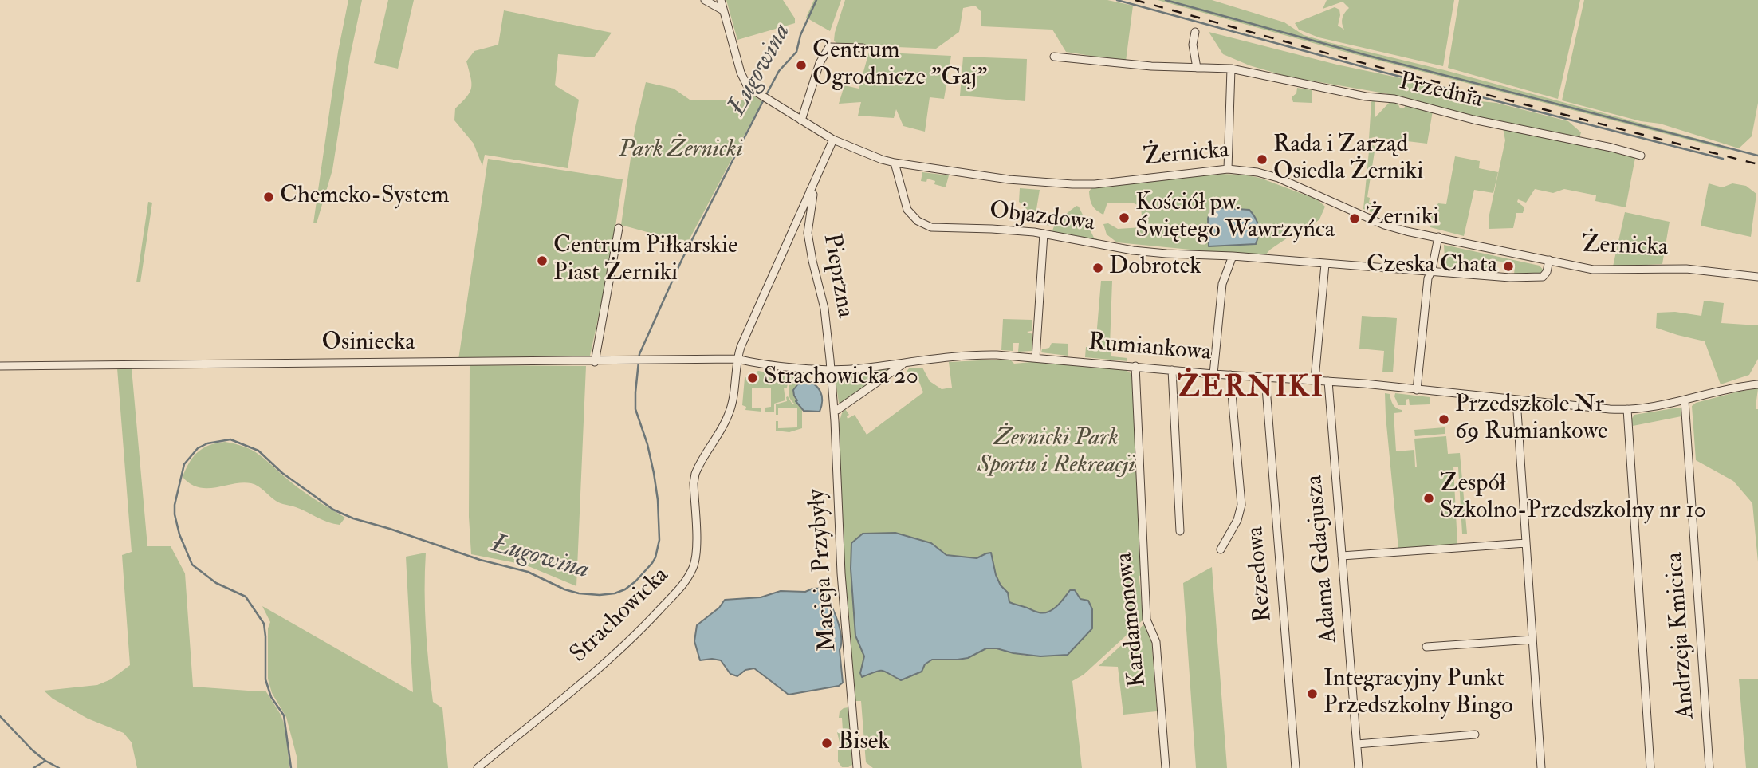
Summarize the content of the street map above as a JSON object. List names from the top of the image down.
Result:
{
  "streets": {
    "street": [
      "Przednia",
      "Żernicka",
      "Objazdowa",
      "Pieprzna",
      "Osiniecka",
      "Rumiankowa",
      "Adama Gdacjusza",
      "Macieja Przybyły",
      "Rezedowa",
      "Strachowicka",
      "Kardamonowa",
      "Andrzeja Kmicica"
    ]
  },
  "crossings": [
    ["Żernicka", "Objazdowa"],
    ["Żernicka", "Strachowicka"],
    ["Pieprzna", "Rumiankowa"],
    ["Pieprzna", "Macieja Przybyły"],
    ["Pieprzna", "Strachowicka"],
    ["Osiniecka", "Rumiankowa"],
    ["Osiniecka", "Strachowicka"],
    ["Rumiankowa", "Adama Gdacjusza"],
    ["Rumiankowa", "Macieja Przybyły"],
    ["Rumiankowa", "Rezedowa"],
    ["Rumiankowa", "Strachowicka"],
    ["Rumiankowa", "Kardamonowa"],
    ["Rumiankowa", "Andrzeja Kmicica"]
  ],
  "districts": ["ŻERNIKI"],
  "water": ["Ługowina"],
  "parks": ["Park Żernicki", "Żernicki Park Sportu i Rekreacji"],
  "places": [
    "Centrum Ogrodnicze \"Gaj\"",
    "Rada i Zarząd Osiedla Żerniki",
    "Chemeko-System",
    "Kościół pw. Świętego Wawrzyńca",
    "Żerniki",
    "Centrum Piłkarskie Piast Żerniki",
    "Czeska Chata",
    "Dobrotek",
    "Strachowicka 20",
    "Przedszkole Nr 69 Rumiankowe",
    "Zespół Szkolno-Przedszkolny nr 10",
    "Integracyjny Punkt Przedszkolny Bingo",
    "Bisek"
  ]
}
